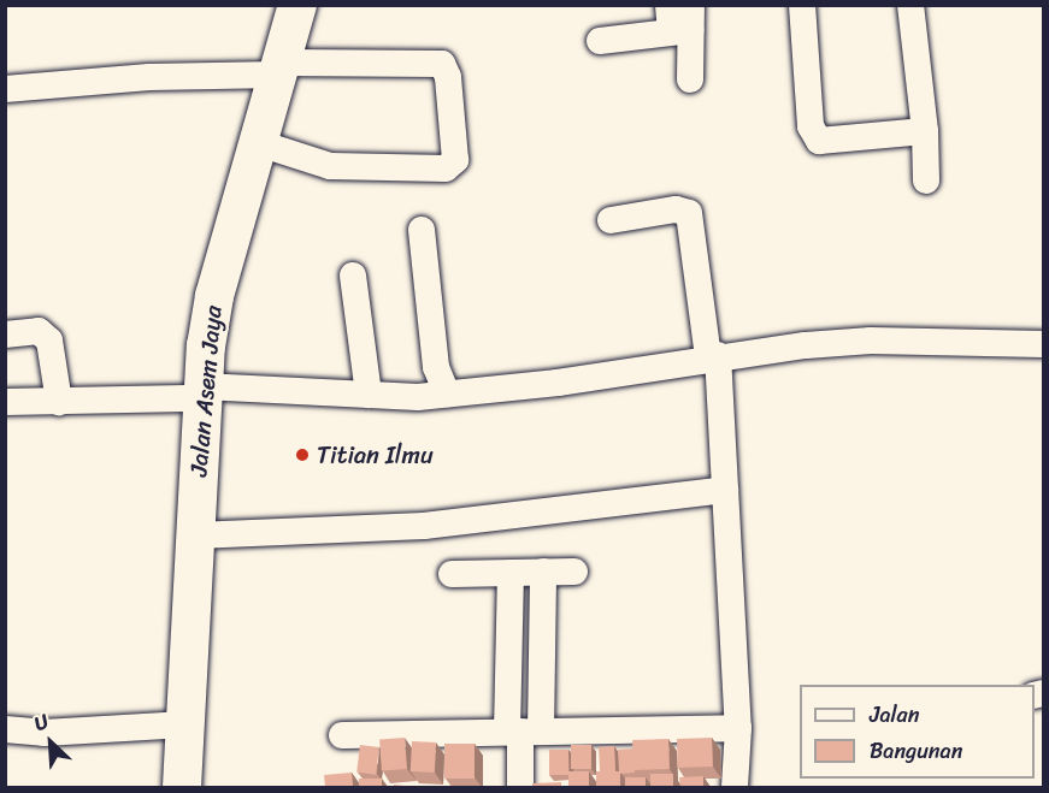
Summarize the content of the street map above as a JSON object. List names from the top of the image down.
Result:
{
  "streets": {
    "main road": ["Jalan Asem Jaya"]
  },
  "places": ["Titian Ilmu"],
  "legend": ["Jalan", "Bangunan"],
  "north": "top left"
}
